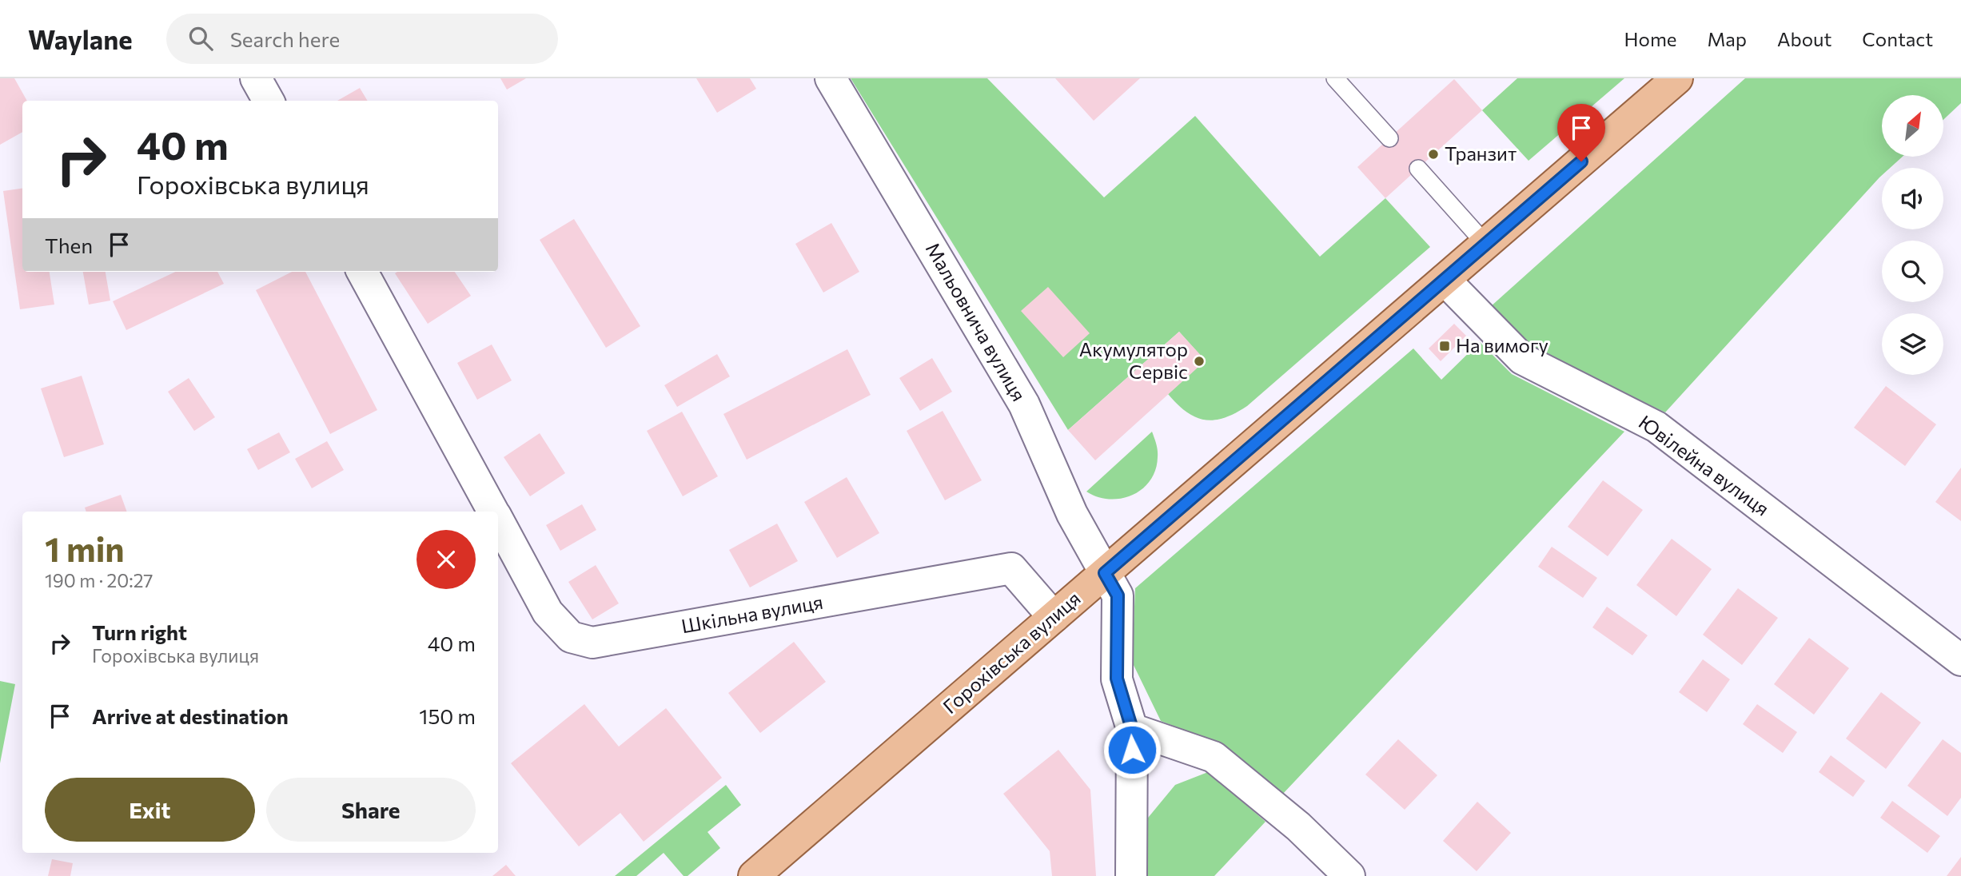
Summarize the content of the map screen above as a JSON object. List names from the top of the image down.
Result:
{
  "streets": {
    "main road": ["Горохівська вулиця"],
    "street": ["Мальовнича вулиця", "Ювілейна вулиця", "Шкільна вулиця"]
  },
  "crossings": [
    ["Мальовнича вулиця", "Горохівська вулиця"],
    ["Ювілейна вулиця", "Горохівська вулиця"],
    ["Шкільна вулиця", "Горохівська вулиця"]
  ],
  "places": {
    "other": ["Транзит", "Акумулятор Сервіс"],
    "transit": ["На вимогу"]
  },
  "north": "top right",
  "page": {
    "header": "Waylane",
    "search": "Search here",
    "nav": [
      "Home",
      "Map",
      "About",
      "Contact"
    ],
    "turn": ["40 m", "Горохівська вулиця"],
    "then": "Then",
    "heading": ["1 min", "190 m · 20:27"],
    "list": [
      {
        "name": "Turn right",
        "note": "Горохівська вулиця",
        "value": "40 m"
      },
      {
        "name": "Arrive at destination",
        "value": "150 m"
      }
    ],
    "buttons": ["Exit", "Share"]
  }
}
